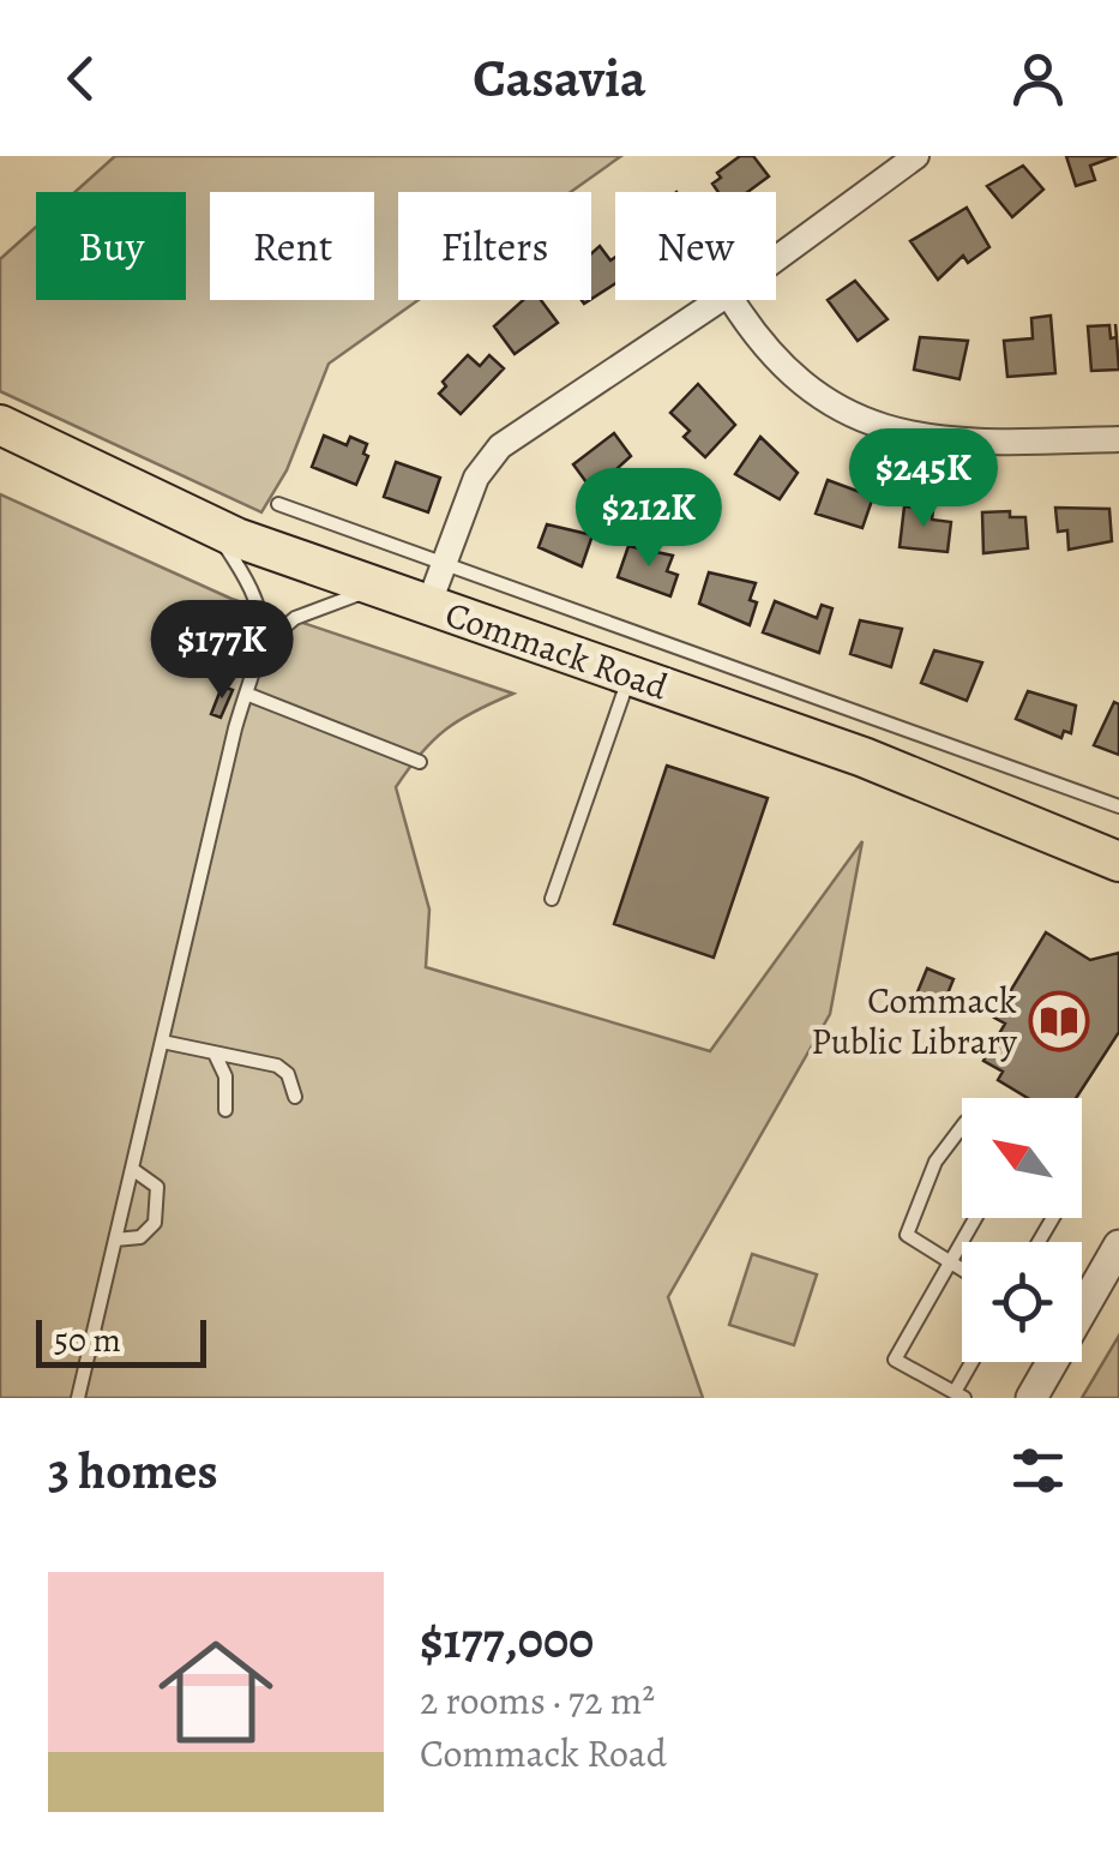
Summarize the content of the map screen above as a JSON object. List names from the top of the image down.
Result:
{
  "streets": {
    "main road": ["Commack Road"]
  },
  "places": {
    "library": ["Commack Public Library"]
  },
  "scale_bar": "50 m",
  "north": "top left",
  "page": {
    "header": "Casavia",
    "chip": [
      "Buy",
      "Rent",
      "Filters",
      "New"
    ],
    "price": ["$245K", "$212K", "$177K"],
    "scale": "50 m",
    "heading": "3 homes",
    "list": [
      {
        "name": "$177,000",
        "note": "2 rooms · 72 m² · Commack Road"
      }
    ]
  }
}
